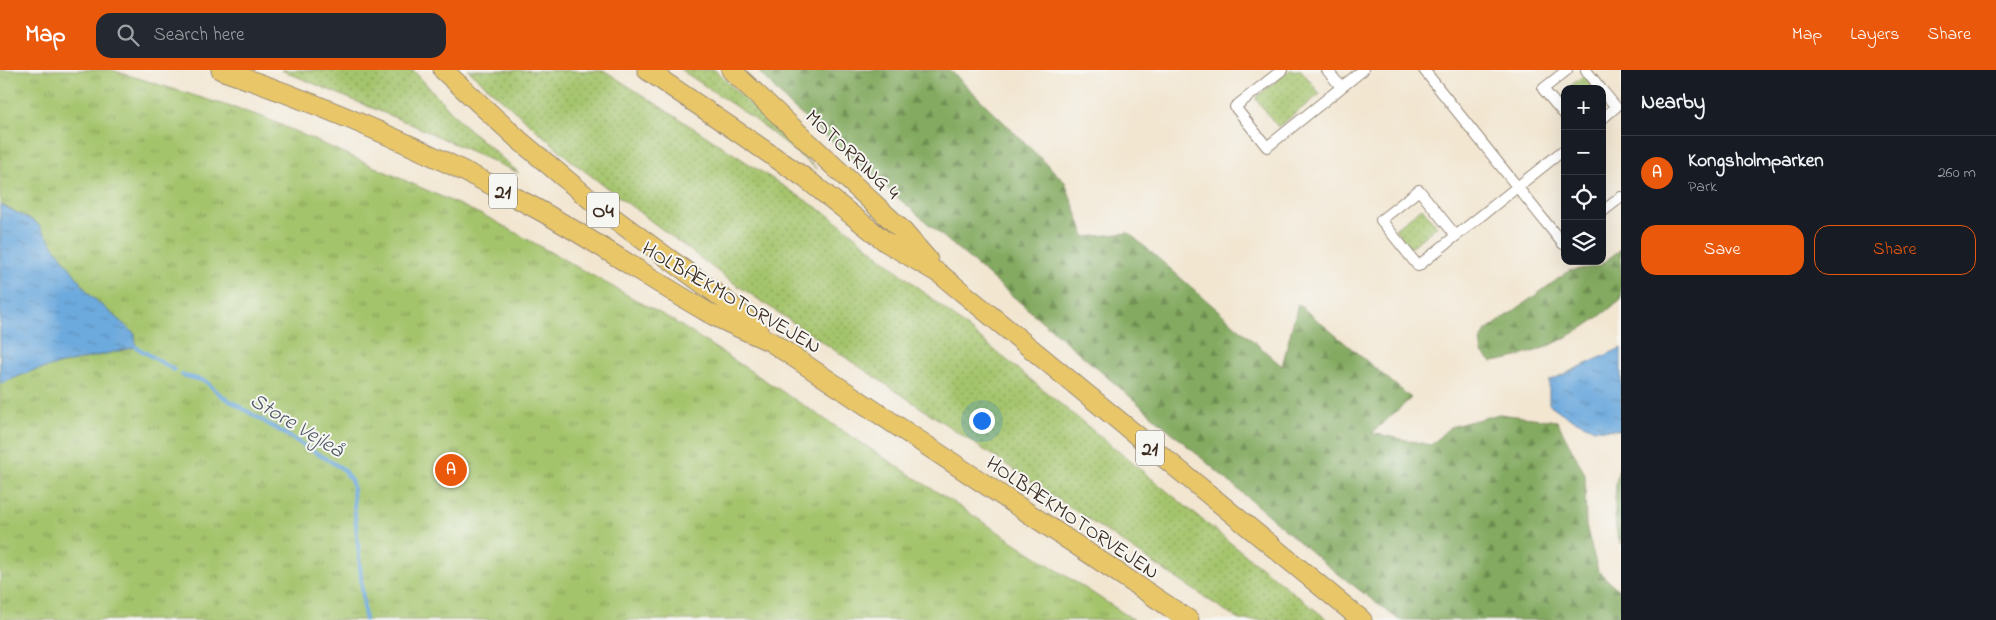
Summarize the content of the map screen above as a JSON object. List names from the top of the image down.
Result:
{
  "streets": {
    "highway": [
      "MOTORRING 4",
      "21",
      "O4",
      "HOLBÆKMOTORVEJEN"
    ]
  },
  "crossings": [
    ["MOTORRING 4", "21"],
    ["O4", "HOLBÆKMOTORVEJEN"]
  ],
  "water": ["Store Vejleå"],
  "page": {
    "header": "Map",
    "search": "Search here",
    "nav": ["Map", "Layers", "Share"],
    "heading": "Nearby",
    "map_buttons": ["+", "−"],
    "list": [
      {
        "mark": "A",
        "name": "Kongsholmparken",
        "note": "Park",
        "value": "260 m"
      }
    ],
    "buttons": ["Save", "Share"],
    "pins": "A"
  }
}
